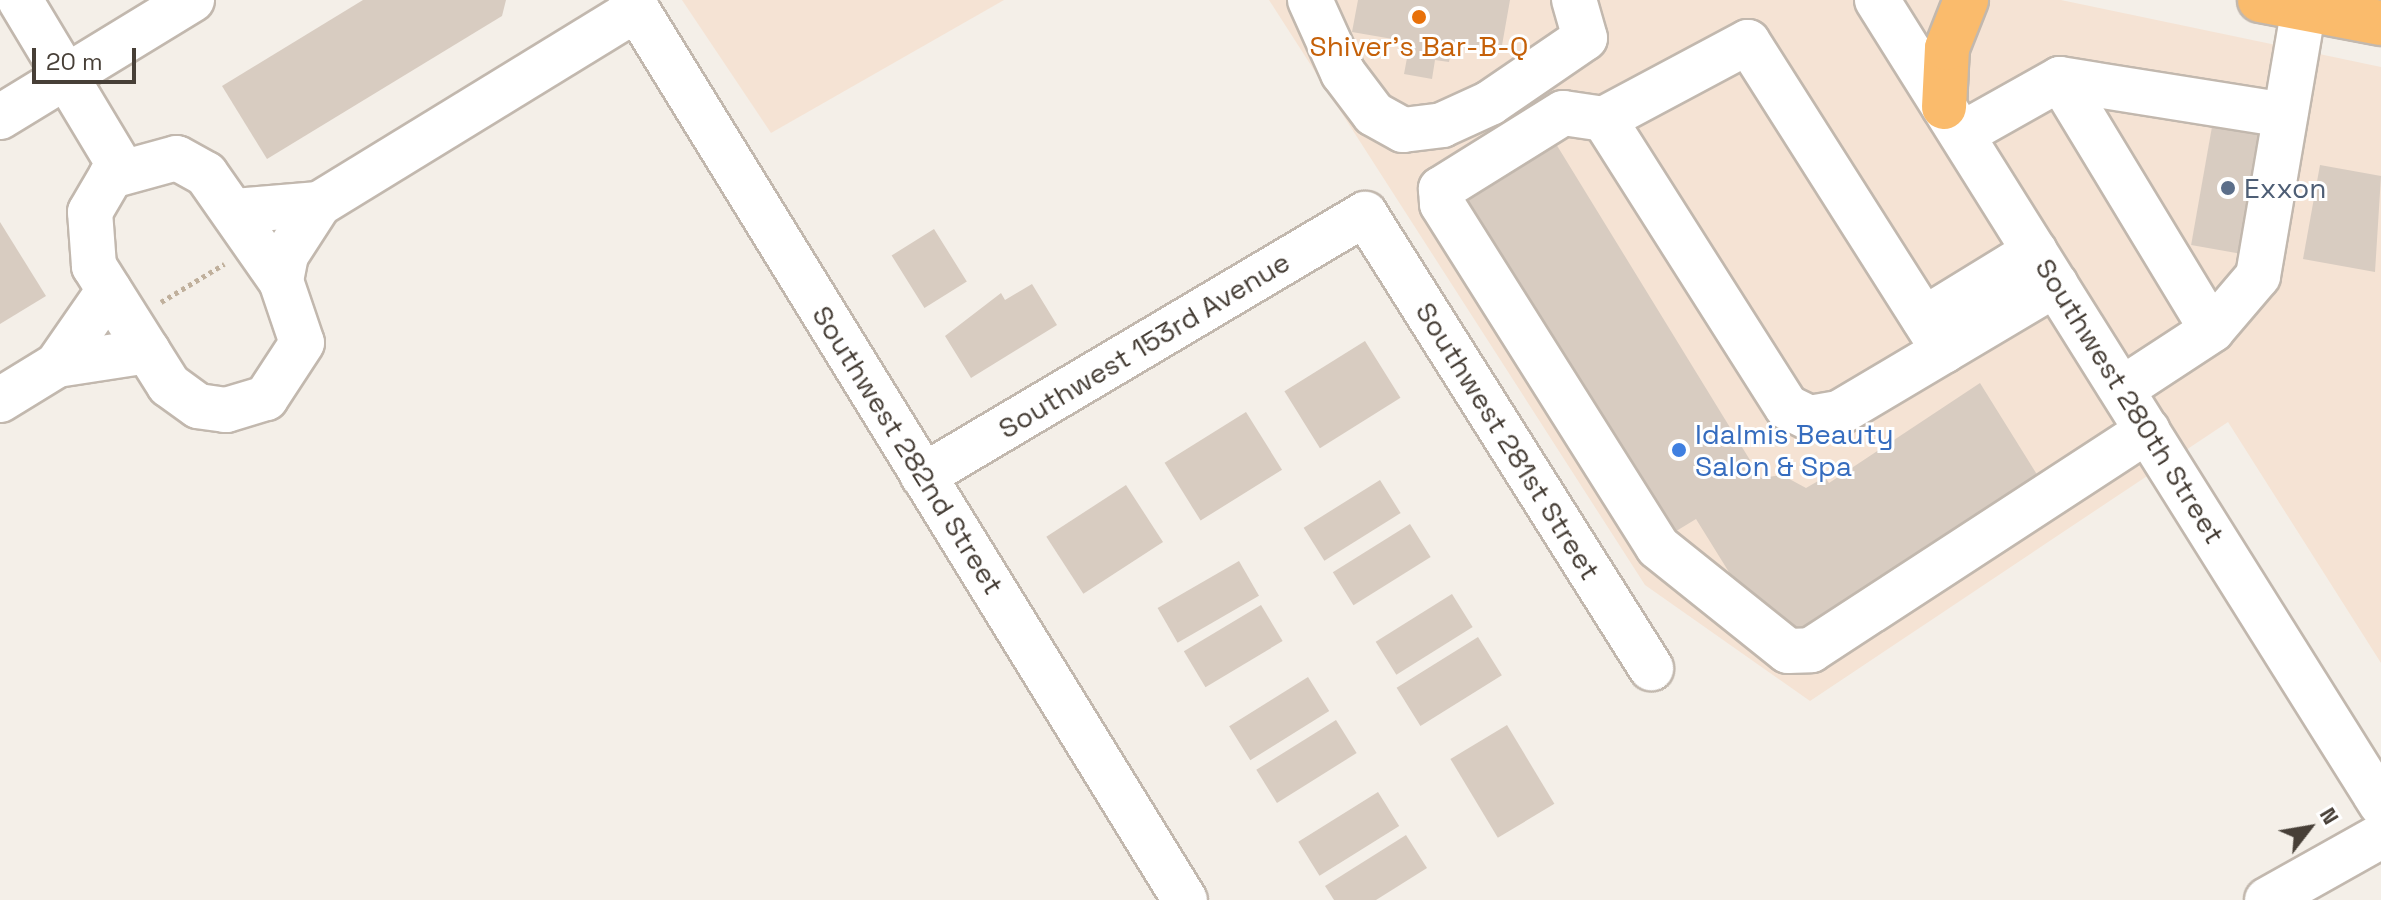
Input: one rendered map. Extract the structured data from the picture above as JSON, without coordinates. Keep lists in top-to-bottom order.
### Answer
{
  "streets": {
    "street": [
      "Southwest 153rd Avenue",
      "Southwest 280th Street",
      "Southwest 281st Street",
      "Southwest 282nd Street"
    ]
  },
  "crossings": [
    ["Southwest 153rd Avenue", "Southwest 281st Street"],
    ["Southwest 153rd Avenue", "Southwest 282nd Street"]
  ],
  "places": ["Shiver's Bar-B-Q", "Exxon", "Idalmis Beauty Salon & Spa"],
  "scale_bar": "20 m",
  "north": "top right"
}
